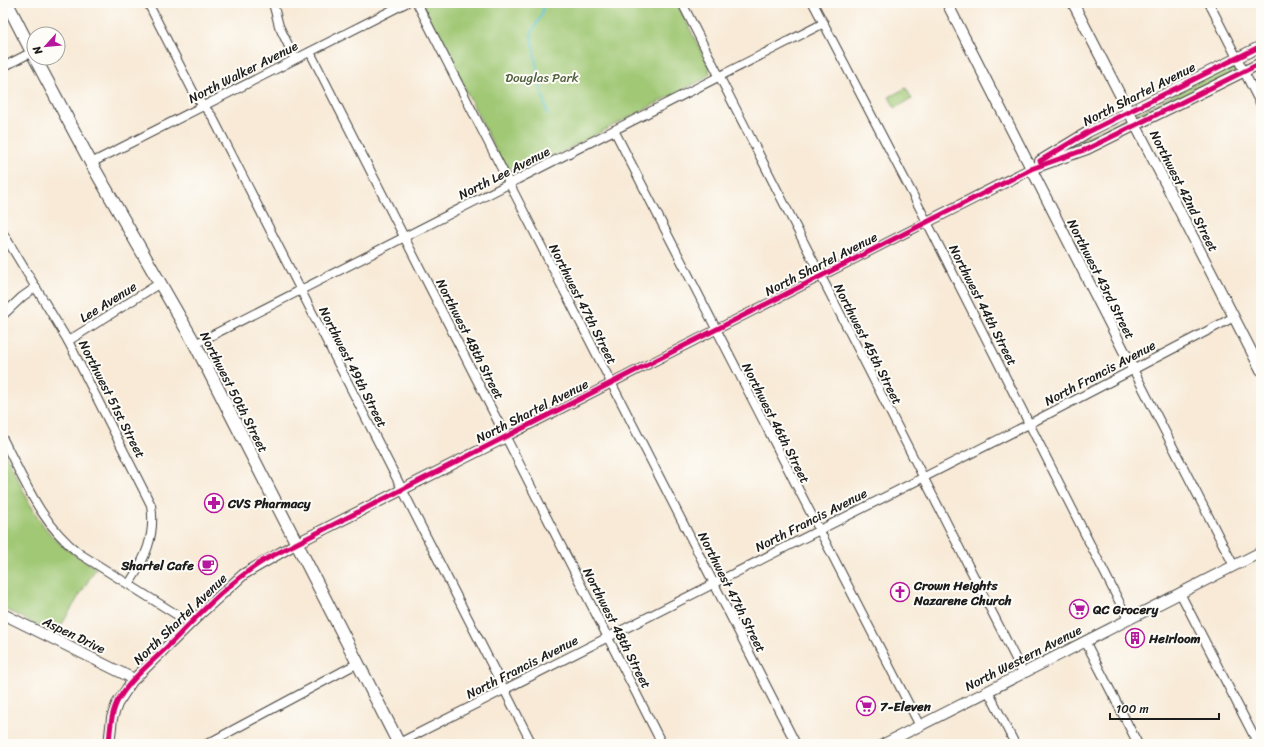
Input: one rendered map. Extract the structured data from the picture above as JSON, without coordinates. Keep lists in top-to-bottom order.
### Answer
{
  "streets": {
    "main road": ["Northwest 50th Street"],
    "street": [
      "North Walker Avenue",
      "North Shartel Avenue",
      "North Lee Avenue",
      "Northwest 42nd Street",
      "Northwest 43rd Street",
      "Lee Avenue",
      "Northwest 47th Street",
      "Northwest 44th Street",
      "Northwest 48th Street",
      "Northwest 45th Street",
      "Northwest 49th Street",
      "North Francis Avenue",
      "Northwest 51st Street",
      "Northwest 46th Street",
      "Aspen Drive",
      "North Western Avenue"
    ]
  },
  "crossings": [
    ["North Walker Avenue", "Northwest 48th Street"],
    ["North Walker Avenue", "Northwest 49th Street"],
    ["North Walker Avenue", "Northwest 50th Street"],
    ["North Shartel Avenue", "Northwest 42nd Street"],
    ["North Shartel Avenue", "Northwest 43rd Street"],
    ["North Shartel Avenue", "Northwest 47th Street"],
    ["North Shartel Avenue", "Northwest 44th Street"],
    ["North Shartel Avenue", "Northwest 48th Street"],
    ["North Shartel Avenue", "Northwest 45th Street"],
    ["North Shartel Avenue", "Northwest 49th Street"],
    ["North Shartel Avenue", "Northwest 50th Street"],
    ["North Shartel Avenue", "Northwest 46th Street"],
    ["North Shartel Avenue", "Aspen Drive"],
    ["North Lee Avenue", "Northwest 47th Street"],
    ["North Lee Avenue", "Northwest 44th Street"],
    ["North Lee Avenue", "Northwest 48th Street"],
    ["North Lee Avenue", "Northwest 45th Street"],
    ["North Lee Avenue", "Northwest 49th Street"],
    ["North Lee Avenue", "Northwest 50th Street"],
    ["North Lee Avenue", "Northwest 46th Street"],
    ["Northwest 42nd Street", "North Francis Avenue"],
    ["Northwest 43rd Street", "North Francis Avenue"],
    ["Northwest 43rd Street", "North Western Avenue"],
    ["Lee Avenue", "Northwest 50th Street"],
    ["Lee Avenue", "Northwest 51st Street"],
    ["Northwest 47th Street", "North Francis Avenue"],
    ["Northwest 44th Street", "North Francis Avenue"],
    ["Northwest 44th Street", "North Western Avenue"],
    ["Northwest 48th Street", "North Francis Avenue"],
    ["Northwest 45th Street", "North Francis Avenue"],
    ["Northwest 45th Street", "North Western Avenue"],
    ["Northwest 49th Street", "North Francis Avenue"],
    ["North Francis Avenue", "Northwest 50th Street"],
    ["North Francis Avenue", "Northwest 46th Street"],
    ["Northwest 46th Street", "North Western Avenue"]
  ],
  "parks": ["Douglas Park"],
  "places": {
    "pharmacy": ["CVS Pharmacy"],
    "cafe": ["Shartel Cafe"],
    "church": ["Crown Heights Nazarene Church"],
    "supermarket": ["QC Grocery", "7-Eleven"],
    "building": ["Heirloom"]
  },
  "scale_bar": "100 m",
  "north": "bottom left"
}
